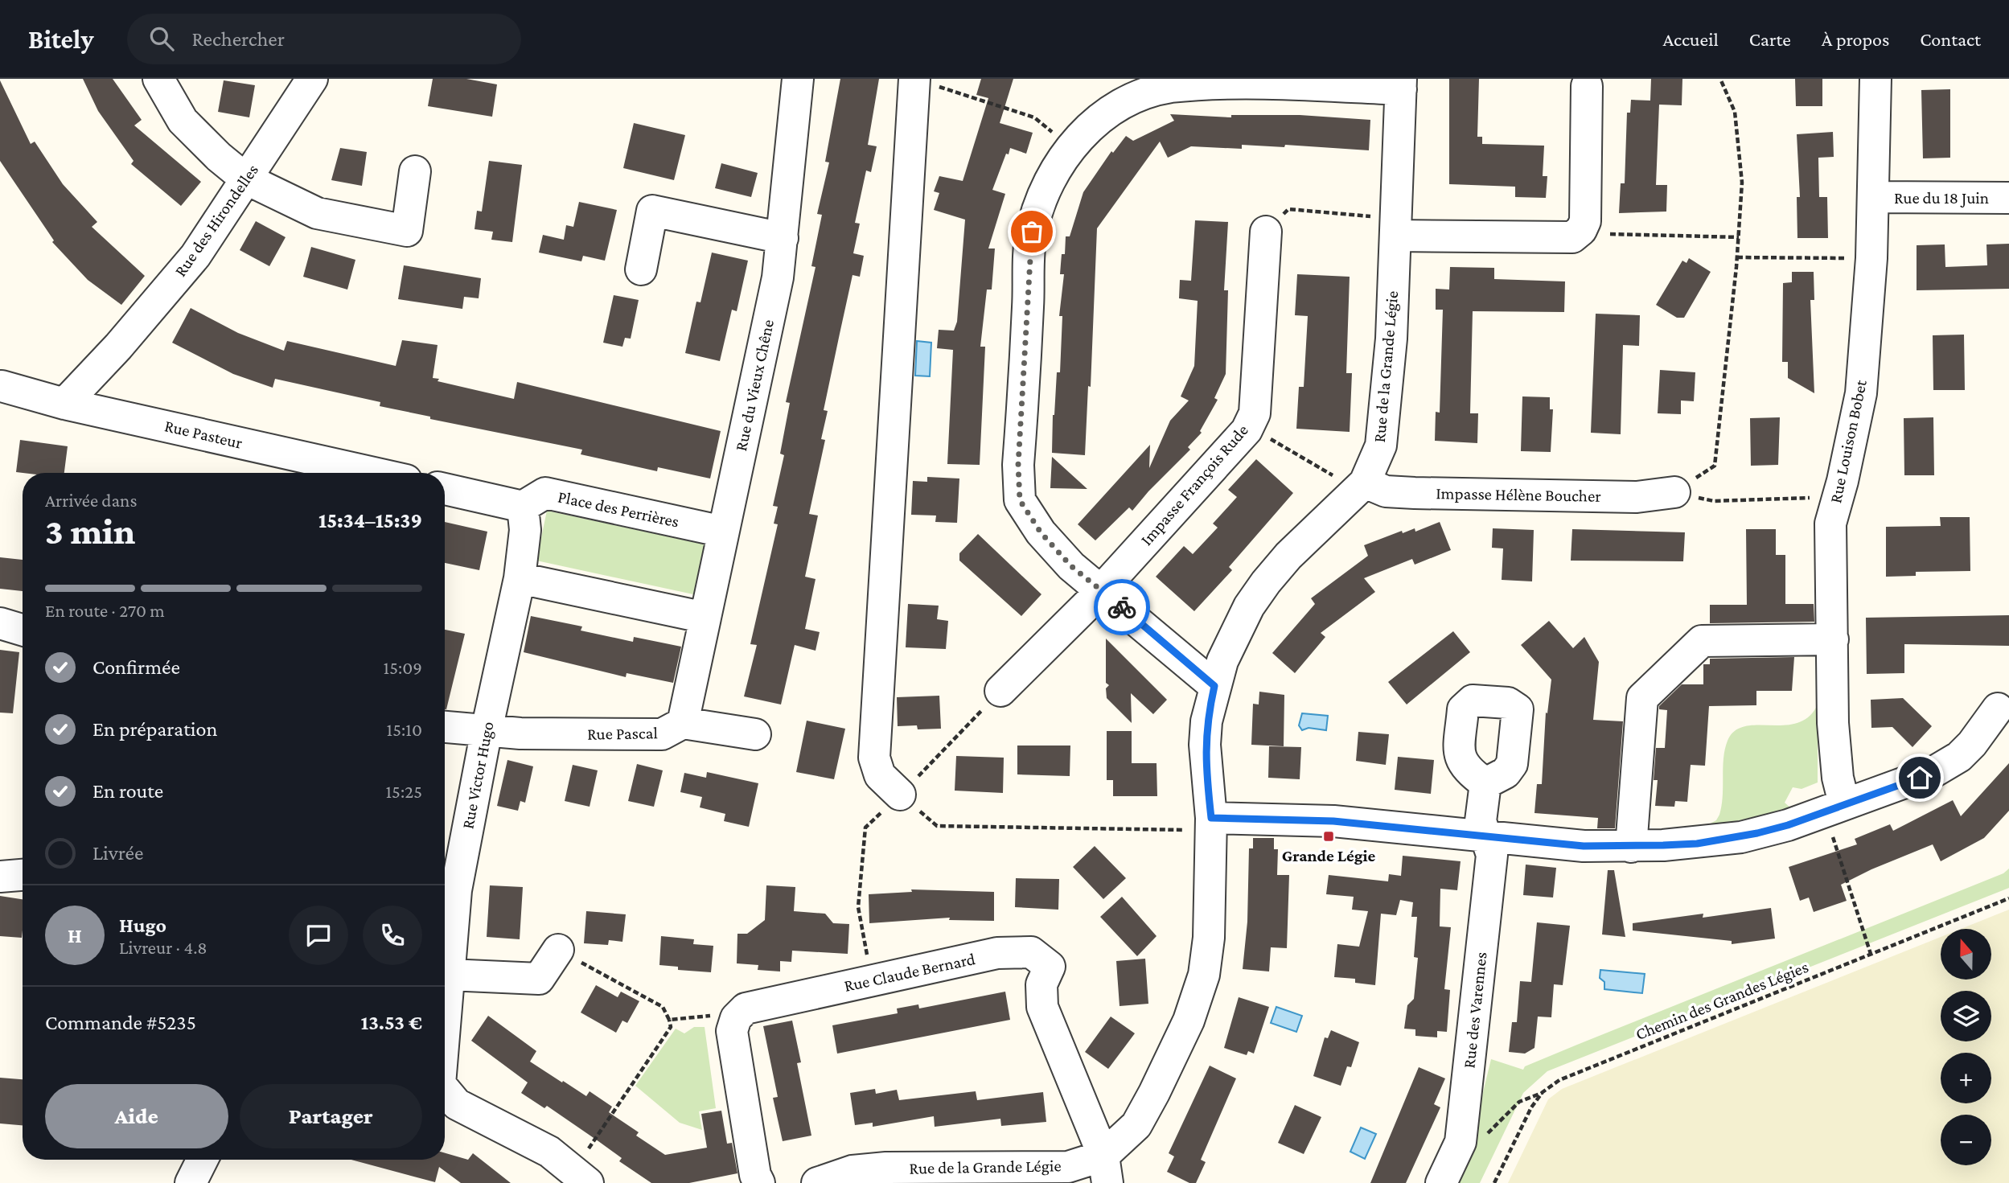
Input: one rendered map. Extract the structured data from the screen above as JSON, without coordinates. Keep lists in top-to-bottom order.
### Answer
{
  "streets": {
    "street": [
      "Rue du 18 Juin",
      "Rue des Hirondelles",
      "Rue de la Grande Légie",
      "Rue du Vieux Chêne",
      "Rue Pasteur",
      "Rue Louison Bobet",
      "Impasse François Rude",
      "Impasse Hélène Boucher",
      "Place des Perrières",
      "Rue Pascal",
      "Rue Victor Hugo",
      "Rue Claude Bernard",
      "Rue des Varennes"
    ],
    "path": ["Chemin des Grandes Légies"]
  },
  "crossings": [
    ["Rue du 18 Juin", "Rue Louison Bobet"],
    ["Rue des Hirondelles", "Rue Pasteur"],
    ["Rue de la Grande Légie", "Impasse Hélène Boucher"],
    ["Rue de la Grande Légie", "Rue Claude Bernard"],
    ["Rue du Vieux Chêne", "Place des Perrières"],
    ["Rue Pascal", "Rue Victor Hugo"]
  ],
  "places": {
    "transit": ["Grande Légie"]
  },
  "north": "top",
  "page": {
    "header": "Bitely",
    "search": "Rechercher",
    "nav": [
      "Accueil",
      "Carte",
      "À propos",
      "Contact"
    ],
    "heading": ["3 min", "Arrivée dans", "15:34–15:39"],
    "panel": [
      "Hugo",
      "Livreur · 4.8",
      "Commande #5235",
      "13.53 €"
    ],
    "bar": "En route · 270 m",
    "list": [
      ["Confirmée", "15:09"],
      ["En préparation", "15:10"],
      ["En route", "15:25"],
      "Livrée"
    ],
    "round": "H",
    "map_buttons": ["+", "−"],
    "buttons": ["Aide", "Partager"]
  }
}
